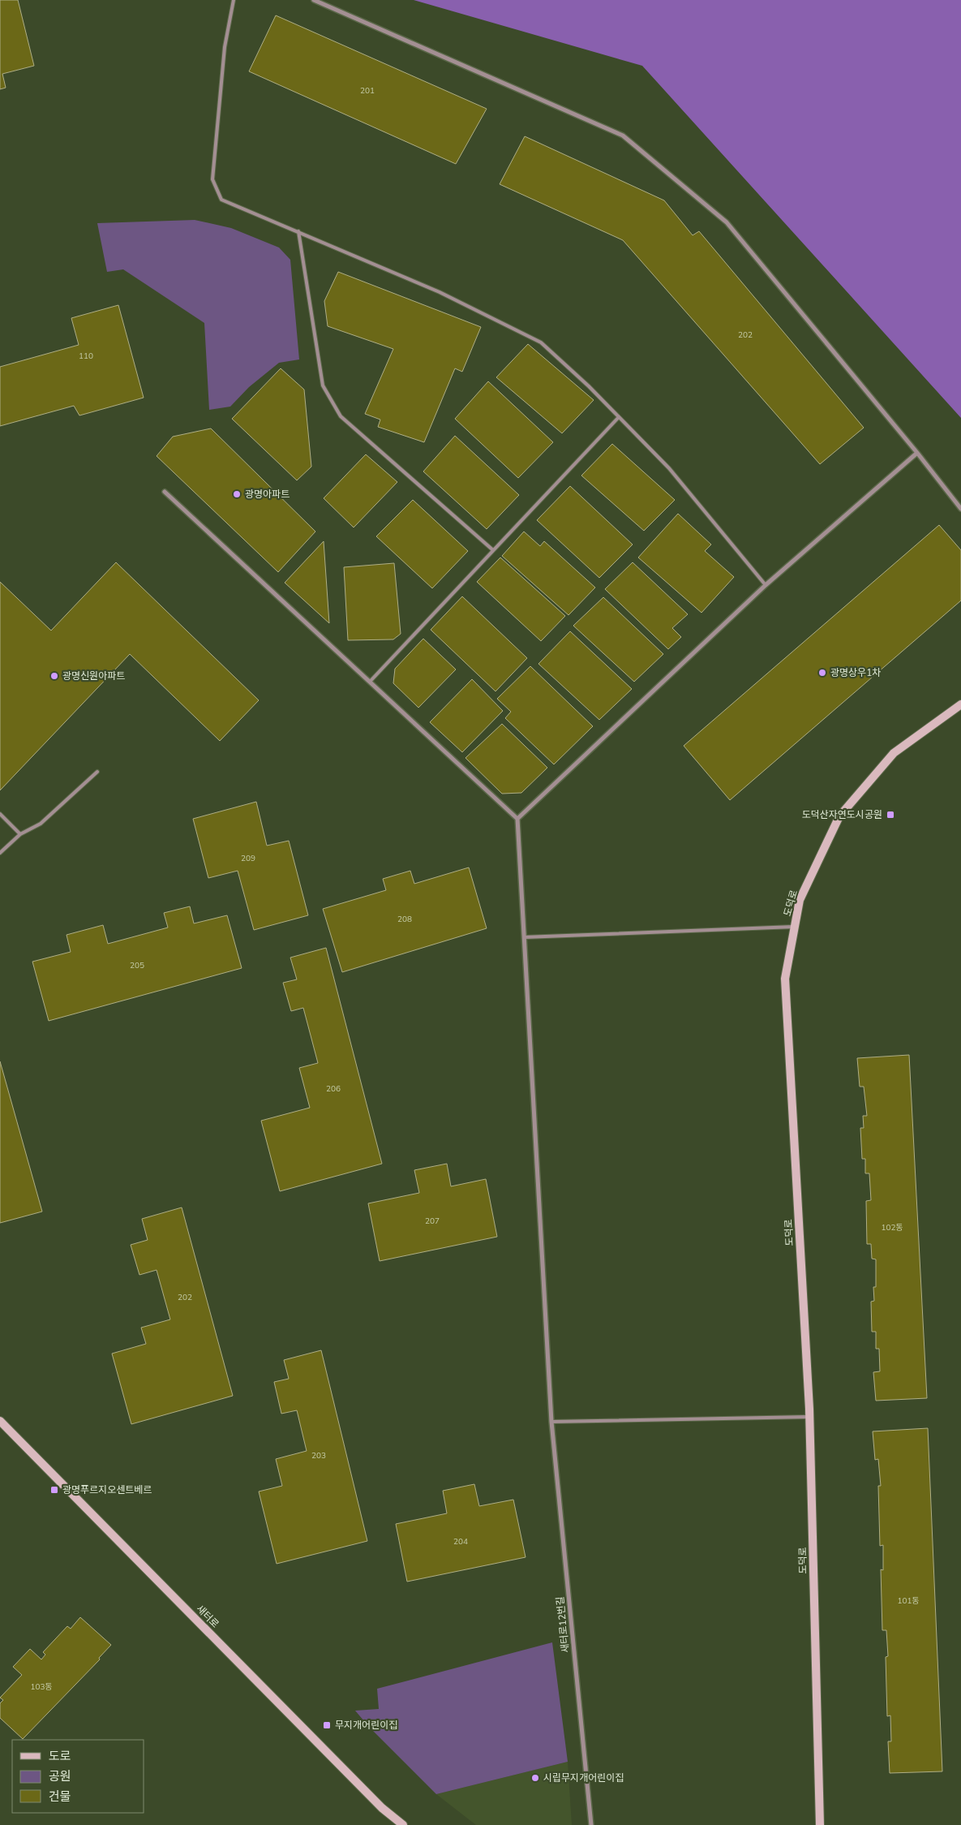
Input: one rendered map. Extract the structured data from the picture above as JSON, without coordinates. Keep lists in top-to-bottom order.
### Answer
{
  "streets": {
    "street": ["도덕로", "새터로", "새터로12번길"]
  },
  "places": {
    "other": [
      "광명아파트",
      "광명상우1차",
      "광명신원아파트",
      "시립무지개어린이집"
    ],
    "transit": ["도덕산자연도시공원", "광명푸르지오센트베르", "무지개어린이집"]
  },
  "house_numbers": [
    "201",
    "202",
    "110",
    "209",
    "208",
    "205",
    "206",
    "207",
    "102동",
    "202",
    "203",
    "204",
    "101동",
    "103동"
  ],
  "legend": ["도로", "공원", "건물"]
}
